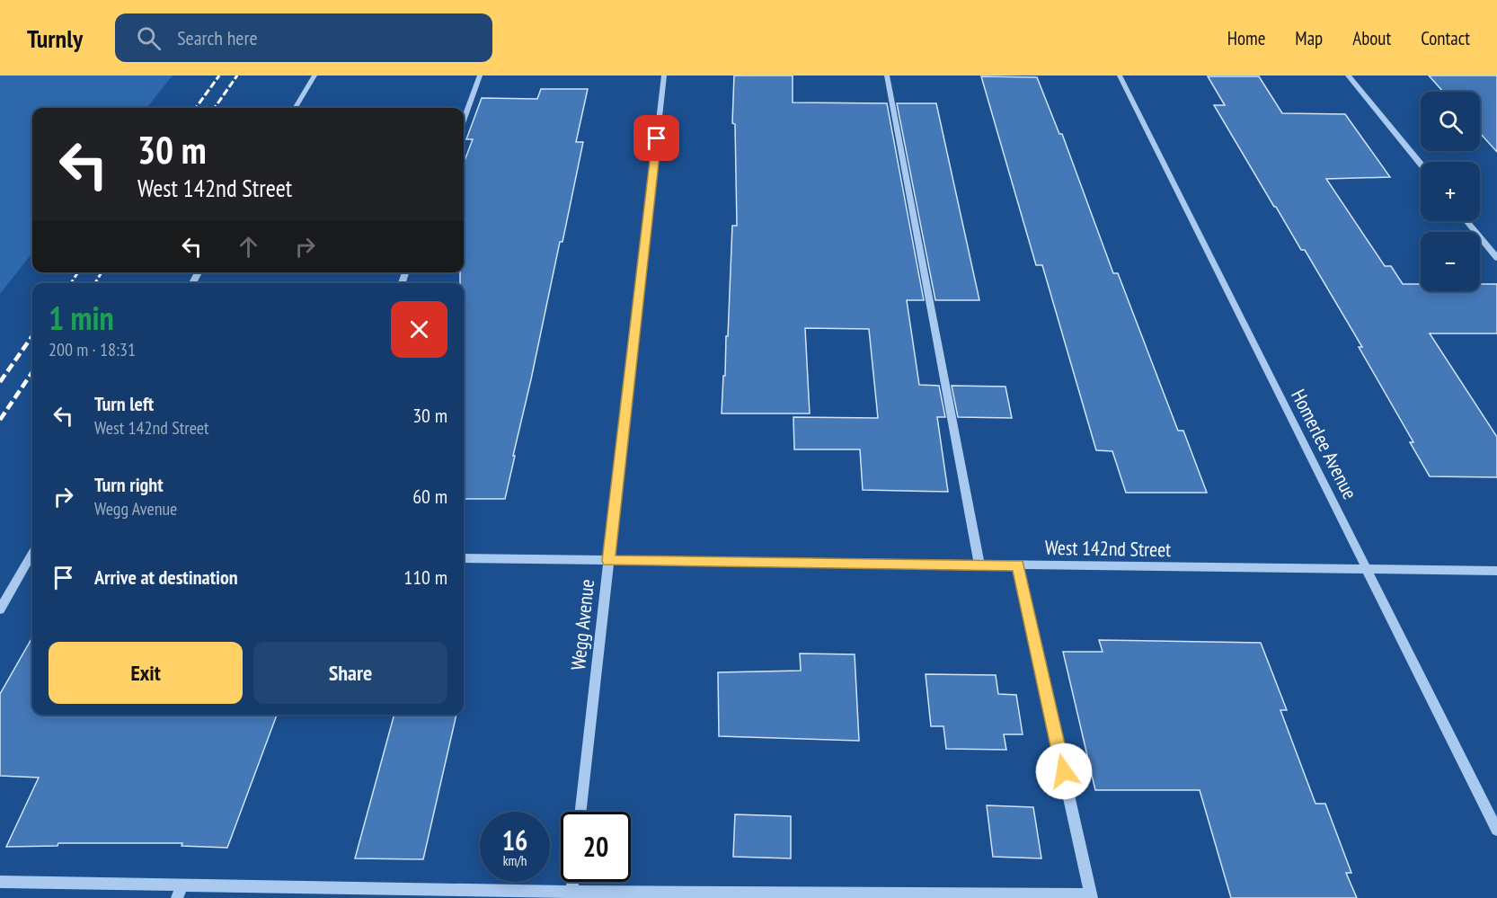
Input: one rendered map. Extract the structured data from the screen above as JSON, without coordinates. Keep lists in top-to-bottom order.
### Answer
{
  "streets": {
    "street": ["Homerlee Avenue", "West 142nd Street", "Wegg Avenue"]
  },
  "crossings": [
    ["Homerlee Avenue", "West 142nd Street"],
    ["West 142nd Street", "Wegg Avenue"]
  ],
  "page": {
    "header": "Turnly",
    "search": "Search here",
    "nav": [
      "Home",
      "Map",
      "About",
      "Contact"
    ],
    "map_buttons": ["+", "−"],
    "turn": ["30 m", "West 142nd Street"],
    "heading": ["1 min", "200 m · 18:31"],
    "list": [
      {
        "name": "Turn left",
        "note": "West 142nd Street",
        "value": "30 m"
      },
      {
        "name": "Turn right",
        "note": "Wegg Avenue",
        "value": "60 m"
      },
      {
        "name": "Arrive at destination",
        "value": "110 m"
      }
    ],
    "buttons": ["Exit", "Share"],
    "speed": "16 km/h",
    "limit": "20"
  }
}
